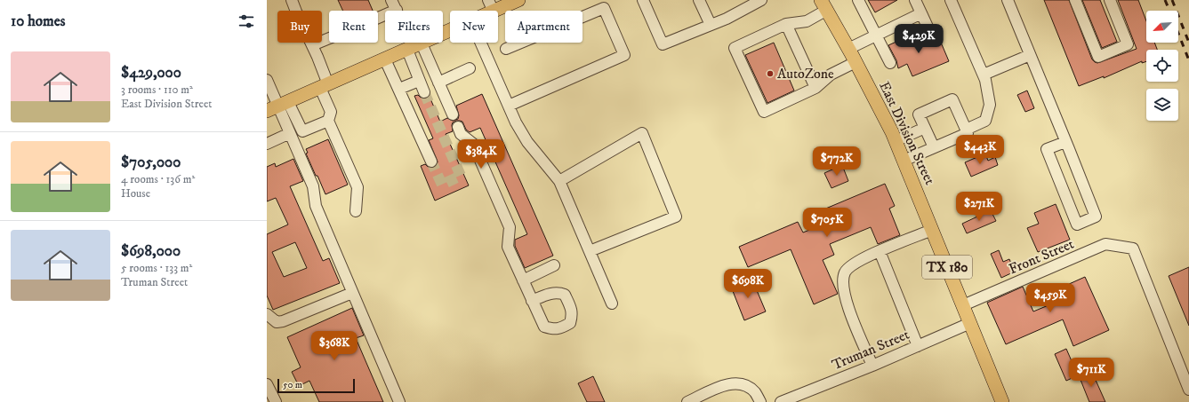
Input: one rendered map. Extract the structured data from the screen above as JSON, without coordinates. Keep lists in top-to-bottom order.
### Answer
{
  "streets": {
    "main road": ["East Division Street", "TX 180"],
    "street": ["Front Street", "Truman Street"]
  },
  "crossings": [
    ["East Division Street", "Front Street"],
    ["East Division Street", "Truman Street"]
  ],
  "places": ["AutoZone"],
  "scale_bar": "50 m",
  "north": "bottom left",
  "page": {
    "heading": "10 homes",
    "chip": [
      "Buy",
      "Rent",
      "Filters",
      "New",
      "Apartment"
    ],
    "price": [
      "$429K",
      "$443K",
      "$384K",
      "$772K",
      "$271K",
      "$705K",
      "$698K",
      "$459K",
      "$368K",
      "$711K"
    ],
    "list": [
      {
        "name": "$429,000",
        "note": "3 rooms · 110 m² · East Division Street"
      },
      {
        "name": "$705,000",
        "note": "4 rooms · 136 m² · House"
      },
      {
        "name": "$698,000",
        "note": "5 rooms · 133 m² · Truman Street"
      }
    ],
    "scale": "50 m"
  }
}
